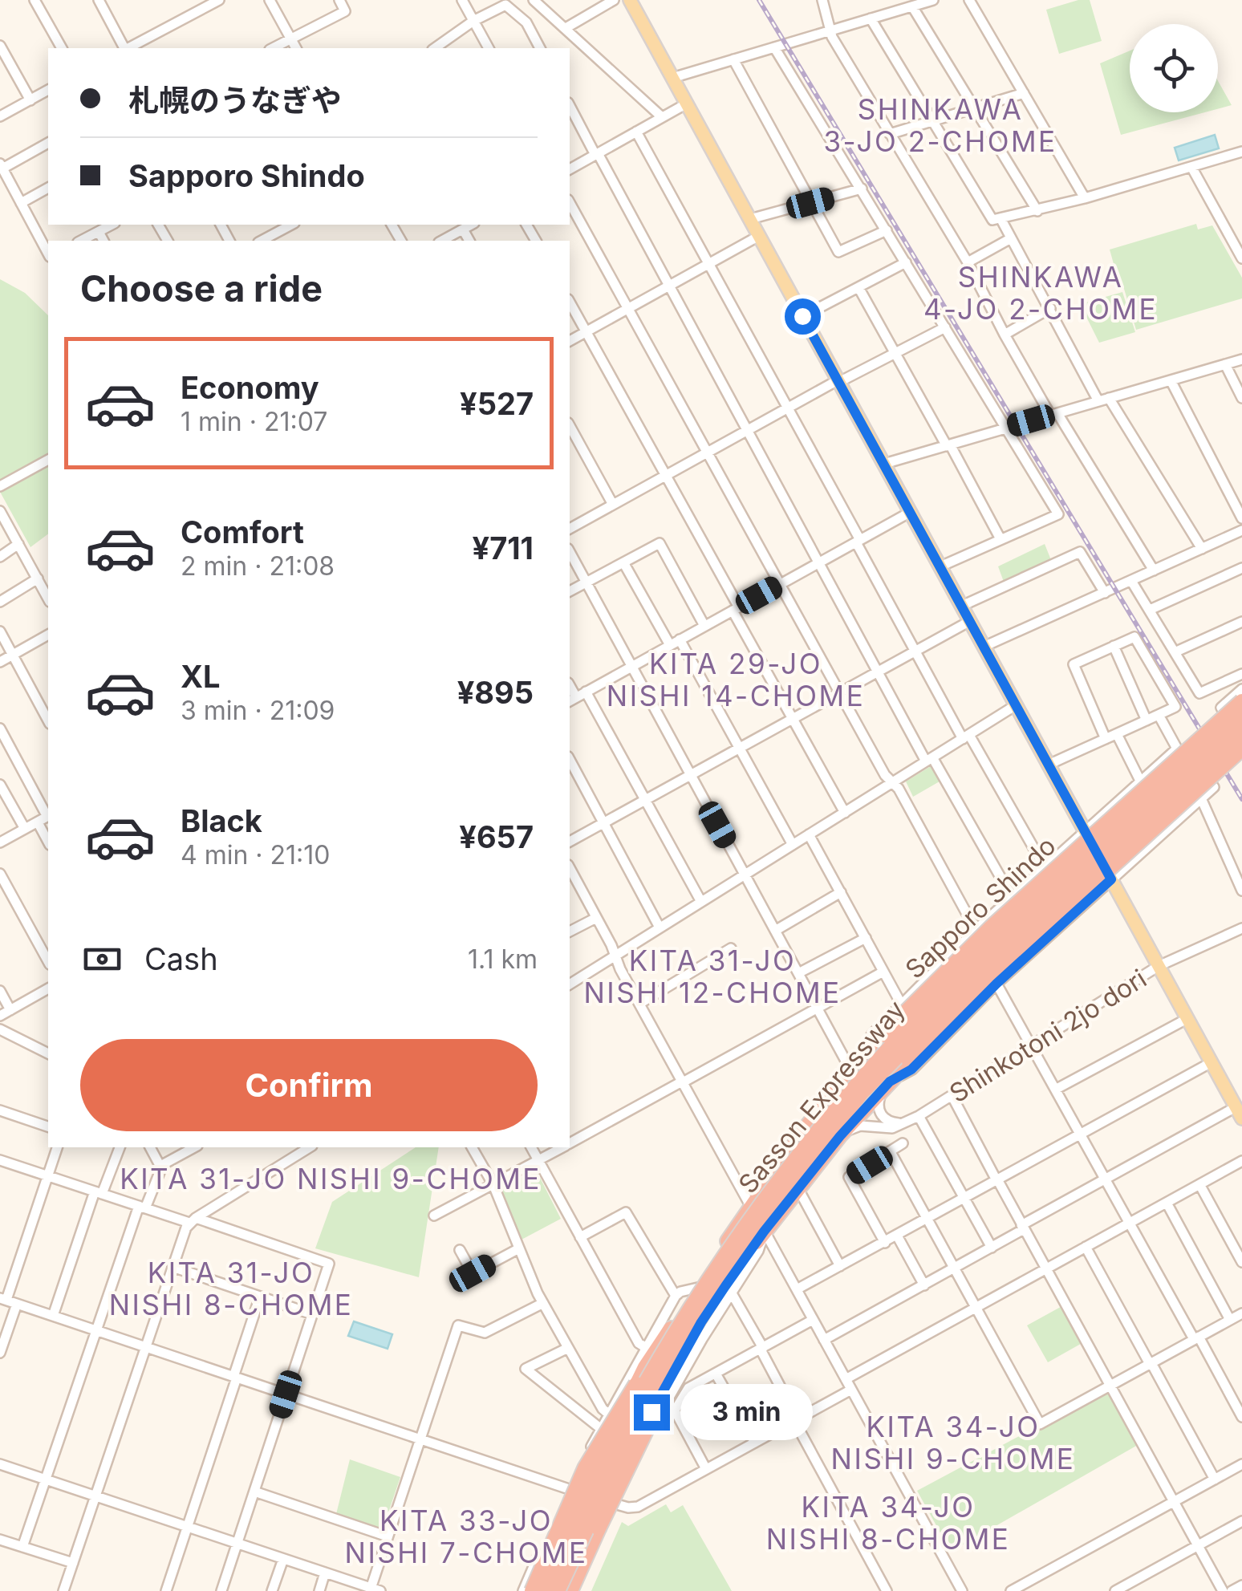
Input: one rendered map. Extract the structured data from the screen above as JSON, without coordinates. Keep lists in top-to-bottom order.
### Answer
{
  "streets": {
    "highway": ["Sapporo Shindo", "Sasson Expressway"],
    "street": ["Shinkotoni 2jo dori"]
  },
  "crossings": [
    ["Sapporo Shindo", "Sasson Expressway"]
  ],
  "districts": [
    "SHINKAWA 3-JO 2-CHOME",
    "SHINKAWA 4-JO 2-CHOME",
    "KITA 29-JO NISHI 14-CHOME",
    "KITA 31-JO NISHI 12-CHOME",
    "KITA 31-JO NISHI 9-CHOME",
    "KITA 31-JO NISHI 8-CHOME",
    "KITA 34-JO NISHI 9-CHOME",
    "KITA 34-JO NISHI 8-CHOME",
    "KITA 33-JO NISHI 7-CHOME"
  ],
  "page": {
    "banner": ["札幌のうなぎや", "Sapporo Shindo"],
    "heading": "Choose a ride",
    "list": [
      {
        "name": "Economy",
        "note": "1 min · 21:07",
        "value": "¥527"
      },
      {
        "name": "Comfort",
        "note": "2 min · 21:08",
        "value": "¥711"
      },
      {
        "name": "XL",
        "note": "3 min · 21:09",
        "value": "¥895"
      },
      {
        "name": "Black",
        "note": "4 min · 21:10",
        "value": "¥657"
      }
    ],
    "pay": ["Cash", "1.1 km"],
    "buttons": "Confirm",
    "bubble": "3 min"
  }
}
